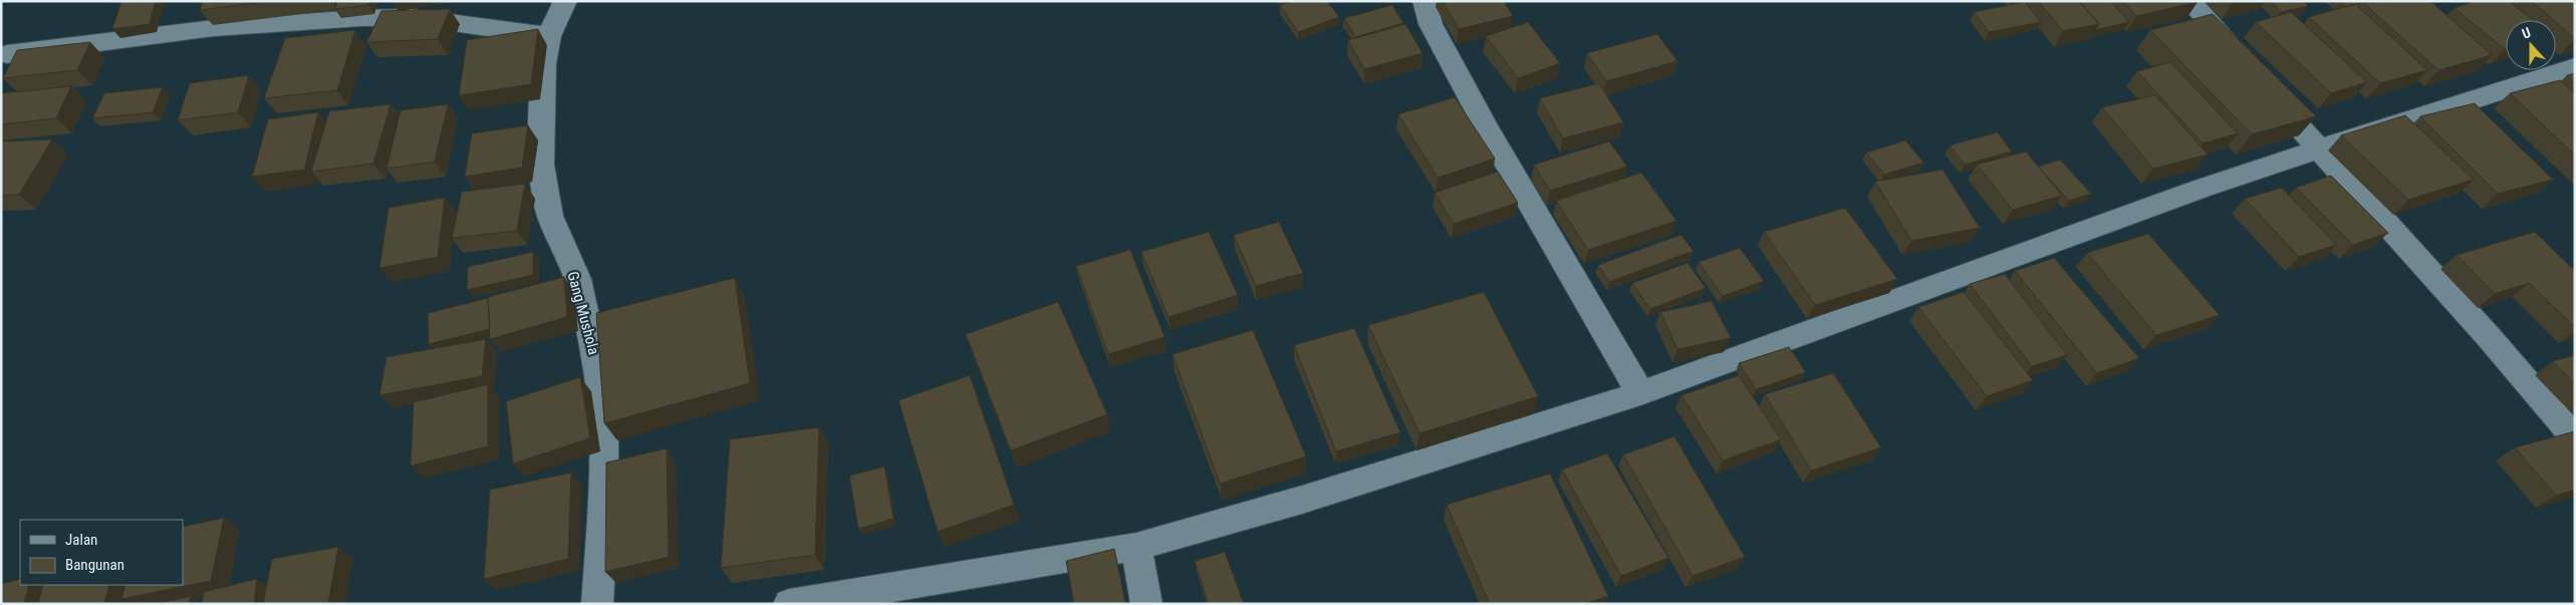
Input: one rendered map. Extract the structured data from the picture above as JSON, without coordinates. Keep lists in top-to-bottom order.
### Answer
{
  "streets": {
    "street": ["Gang Mushola"]
  },
  "legend": ["Jalan", "Bangunan"],
  "north": "top"
}
